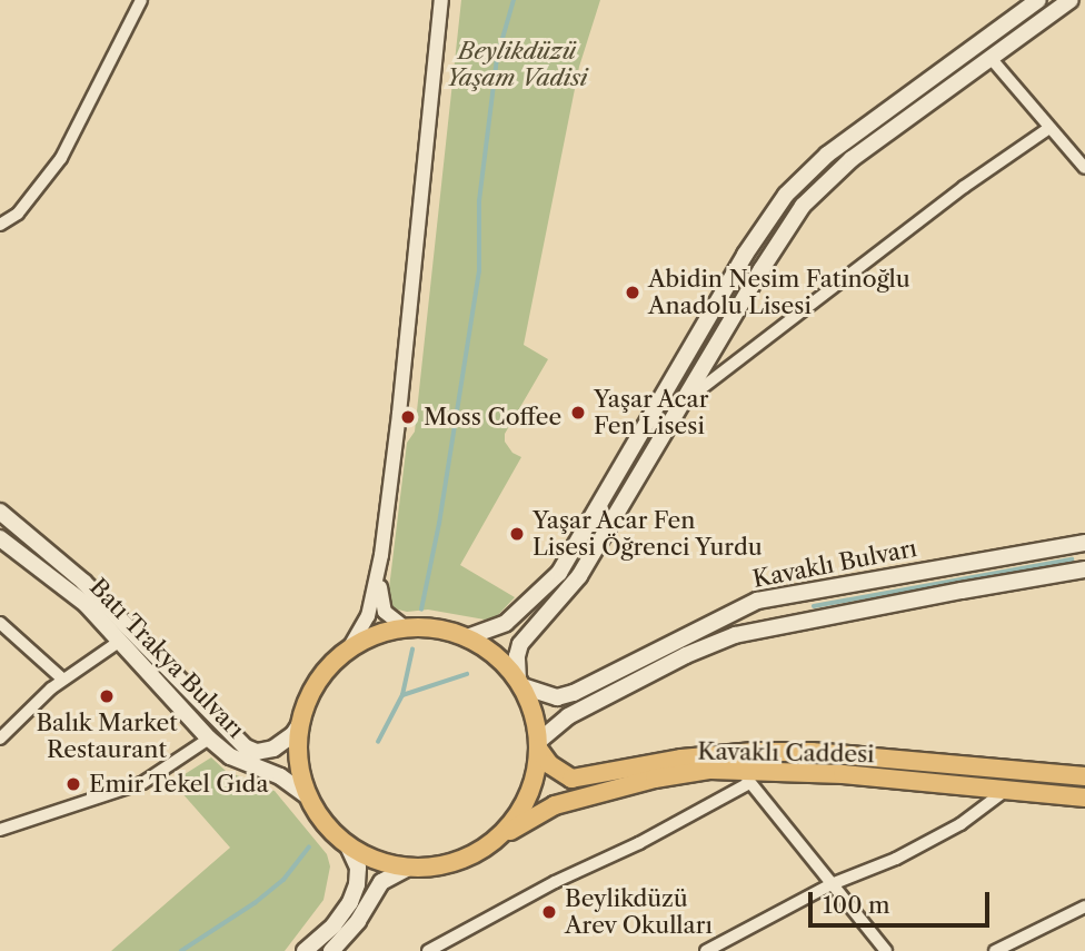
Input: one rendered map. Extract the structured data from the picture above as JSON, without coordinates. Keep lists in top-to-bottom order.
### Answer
{
  "streets": {
    "main road": ["Kavaklı Bulvarı", "Batı Trakya Bulvarı", "Kavaklı Caddesi"]
  },
  "crossings": [
    ["Kavaklı Bulvarı", "Batı Trakya Bulvarı"],
    ["Kavaklı Bulvarı", "Kavaklı Caddesi"],
    ["Batı Trakya Bulvarı", "Kavaklı Caddesi"]
  ],
  "parks": ["Beylikdüzü Yaşam Vadisi"],
  "places": [
    "Abidin Nesim Fatinoğlu Anadolu Lisesi",
    "Yaşar Acar Fen Lisesi",
    "Moss Coffee",
    "Yaşar Acar Fen Lisesi Öğrenci Yurdu",
    "Balık Market Restaurant",
    "Emir Tekel Gıda",
    "Beylikdüzü Arev Okulları"
  ],
  "scale_bar": "100 m"
}
